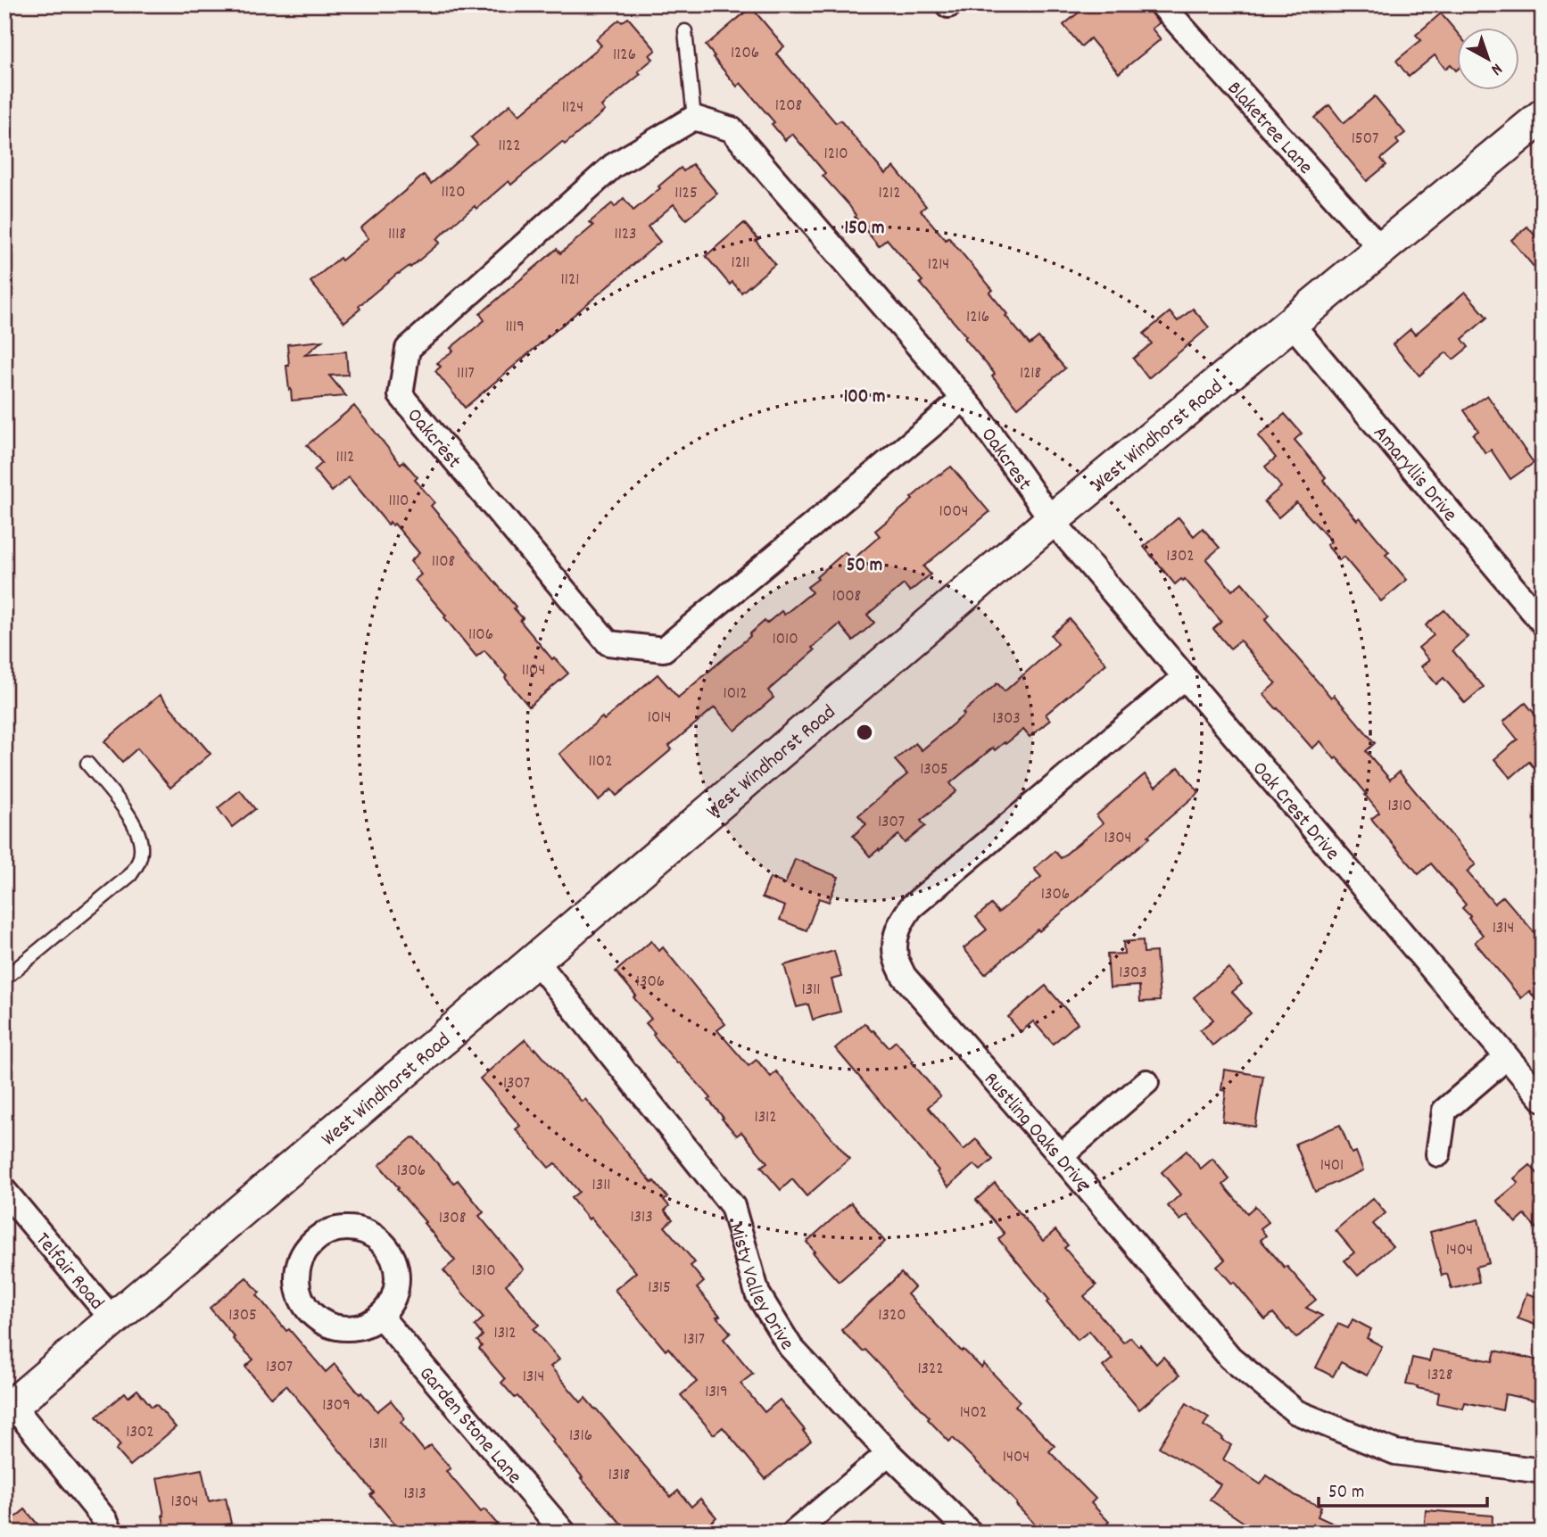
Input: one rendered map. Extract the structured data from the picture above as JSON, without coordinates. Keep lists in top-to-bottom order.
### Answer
{
  "streets": {
    "street": [
      "Blaketree Lane",
      "West Windhorst Road",
      "Oakcrest",
      "Amaryllis Drive",
      "Oak Crest Drive",
      "Rustling Oaks Drive",
      "Telfair Road",
      "Misty Valley Drive",
      "Garden Stone Lane"
    ]
  },
  "crossings": [
    ["Blaketree Lane", "West Windhorst Road"],
    ["West Windhorst Road", "Oakcrest"],
    ["West Windhorst Road", "Amaryllis Drive"],
    ["West Windhorst Road", "Oak Crest Drive"],
    ["West Windhorst Road", "Telfair Road"],
    ["West Windhorst Road", "Misty Valley Drive"],
    ["Oakcrest", "Oak Crest Drive"],
    ["Oak Crest Drive", "Rustling Oaks Drive"]
  ],
  "house_numbers": [
    "1206",
    "1126",
    "1208",
    "1124",
    "1507",
    "1122",
    "1210",
    "1120",
    "1125",
    "1212",
    "1118",
    "1123",
    "1211",
    "1214",
    "1121",
    "1216",
    "1119",
    "1117",
    "1218",
    "1112",
    "1110",
    "1004",
    "1302",
    "1108",
    "1008",
    "1106",
    "1010",
    "1104",
    "1012",
    "1014",
    "1303",
    "1102",
    "1305",
    "1310",
    "1307",
    "1304",
    "1306",
    "1314",
    "1303",
    "1306",
    "1311",
    "1307",
    "1312",
    "1401",
    "1306",
    "1311",
    "1313",
    "1308",
    "1404",
    "1310",
    "1315",
    "1305",
    "1320",
    "1312",
    "1317",
    "1307",
    "1322",
    "1328",
    "1314",
    "1319",
    "1309",
    "1402",
    "1302",
    "1316",
    "1311",
    "1404",
    "1318",
    "1313",
    "1304"
  ],
  "scale_bar": "50 m",
  "north": "bottom right",
  "rings": ["150 m", "100 m", "50 m"]
}
